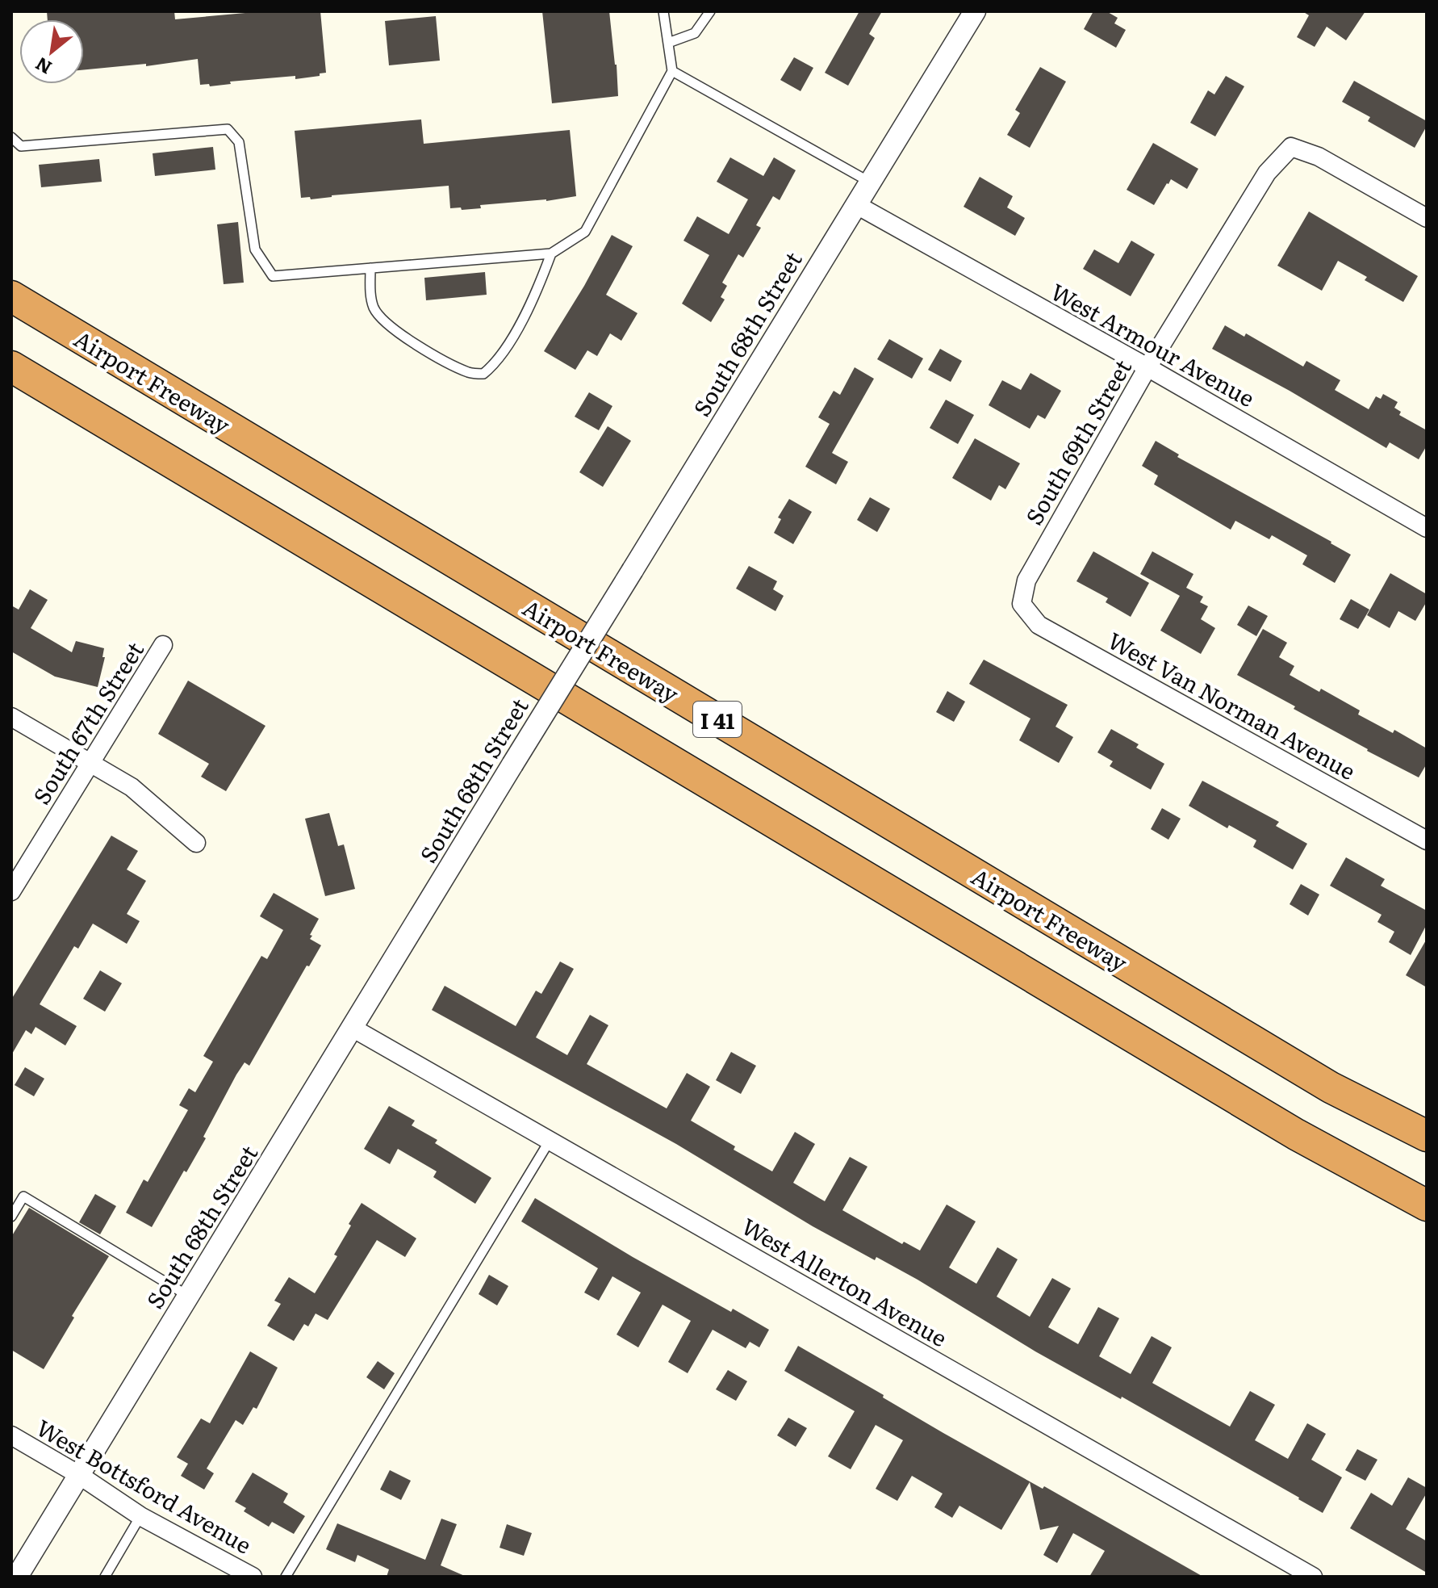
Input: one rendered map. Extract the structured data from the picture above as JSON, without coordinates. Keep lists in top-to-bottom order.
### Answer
{
  "streets": {
    "highway": ["Airport Freeway", "I 41"],
    "street": [
      "South 68th Street",
      "West Armour Avenue",
      "South 69th Street",
      "West Van Norman Avenue",
      "South 67th Street",
      "West Allerton Avenue",
      "West Bottsford Avenue"
    ]
  },
  "crossings": [
    ["South 68th Street", "West Armour Avenue"],
    ["South 68th Street", "West Allerton Avenue"],
    ["South 68th Street", "West Bottsford Avenue"],
    ["West Armour Avenue", "South 69th Street"],
    ["South 69th Street", "West Van Norman Avenue"]
  ],
  "north": "bottom left"
}
